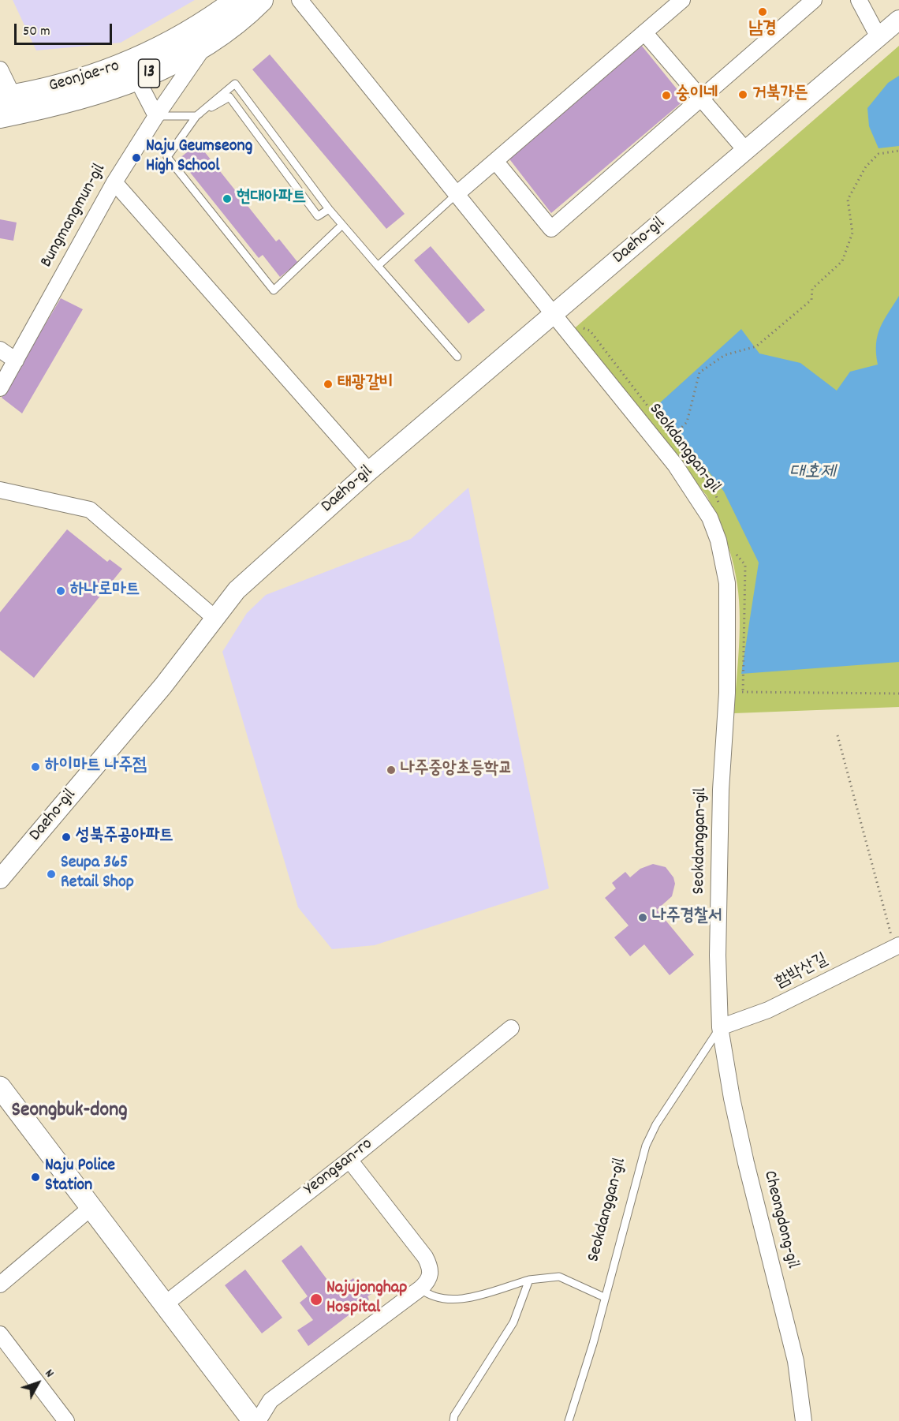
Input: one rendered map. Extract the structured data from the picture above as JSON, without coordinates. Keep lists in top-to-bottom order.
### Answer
{
  "streets": {
    "main road": ["13", "Geonjae-ro"],
    "street": [
      "Bungmangmun-gil",
      "Daeho-gil",
      "Seokdanggan-gil",
      "함박산길",
      "Yeongsan-ro",
      "Cheongdong-gil"
    ]
  },
  "crossings": [
    ["Geonjae-ro", "Bungmangmun-gil"],
    ["Daeho-gil", "Seokdanggan-gil"],
    ["Seokdanggan-gil", "함박산길"],
    ["Seokdanggan-gil", "Cheongdong-gil"],
    ["함박산길", "Cheongdong-gil"]
  ],
  "districts": ["Seongbuk-dong"],
  "water": ["대호제"],
  "places": [
    "남경",
    "거북가든",
    "숭이네",
    "Naju Geumseong High School",
    "현대아파트",
    "태광갈비",
    "하나로마트",
    "하이마트 나주점",
    "나주중앙초등학교",
    "성북주공아파트",
    "Seupa 365 Retail Shop",
    "나주경찰서",
    "Naju Police Station",
    "Najujonghap Hospital"
  ],
  "scale_bar": "50 m",
  "north": "top right"
}
